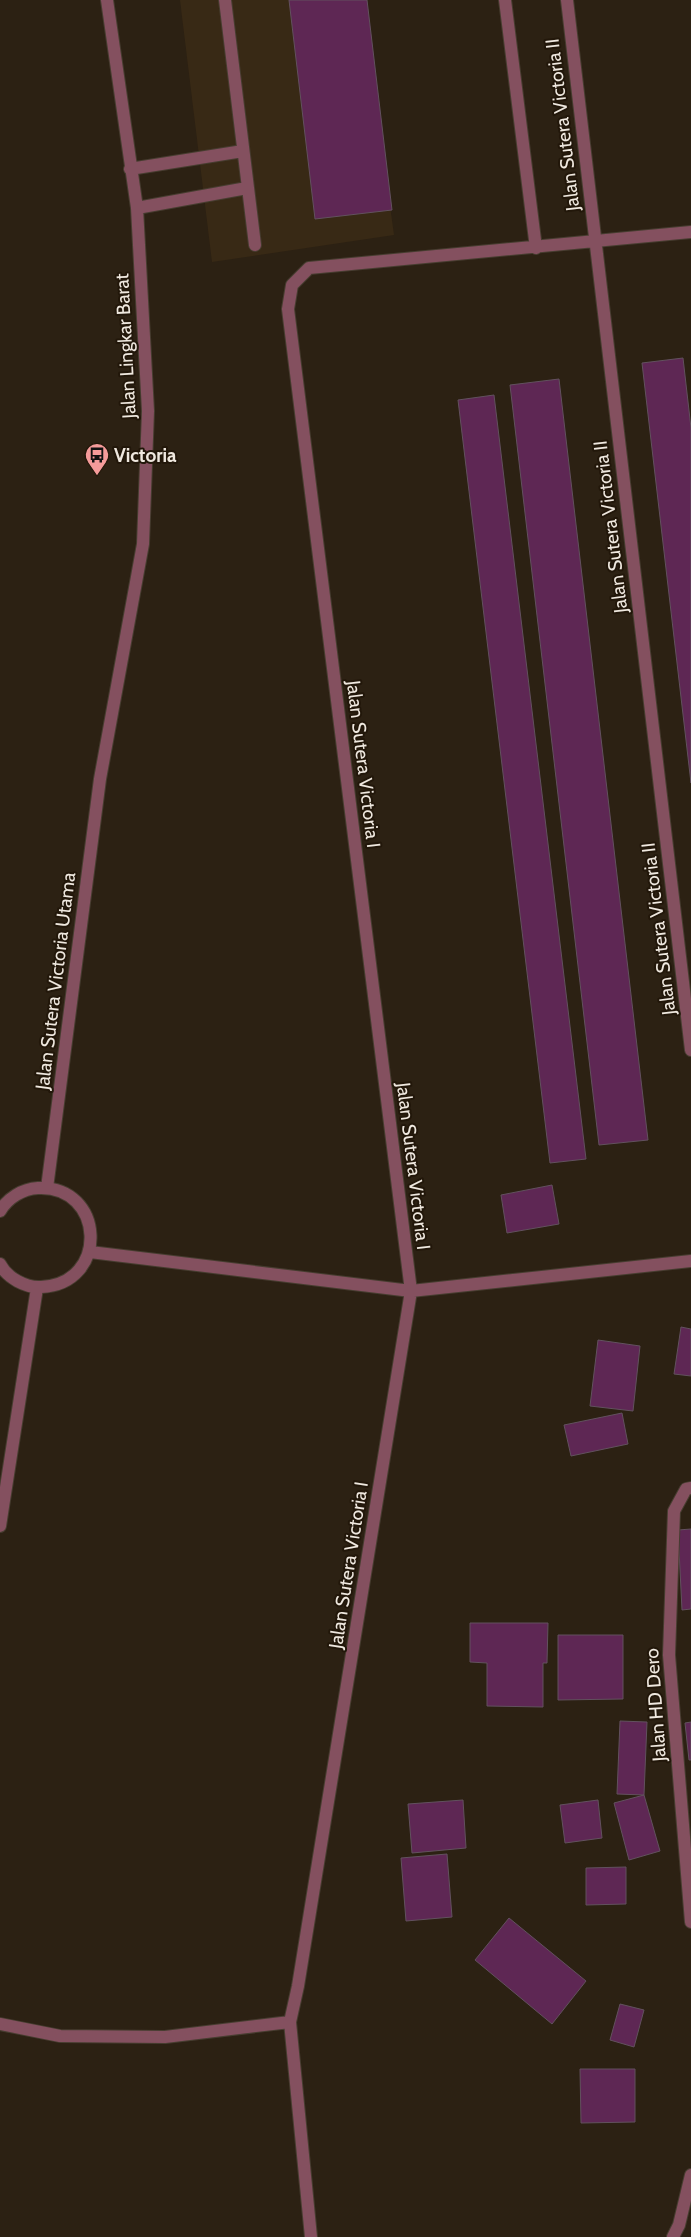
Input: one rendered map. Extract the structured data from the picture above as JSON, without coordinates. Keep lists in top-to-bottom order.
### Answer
{
  "streets": {
    "street": [
      "Jalan Sutera Victoria II",
      "Jalan Lingkar Barat",
      "Jalan Sutera Victoria I",
      "Jalan Sutera Victoria Utama",
      "Jalan HD Dero"
    ]
  },
  "crossings": [
    ["Jalan Sutera Victoria II", "Jalan Sutera Victoria I"],
    ["Jalan Lingkar Barat", "Jalan Sutera Victoria Utama"]
  ],
  "places": {
    "bus stop": ["Victoria"]
  }
}
